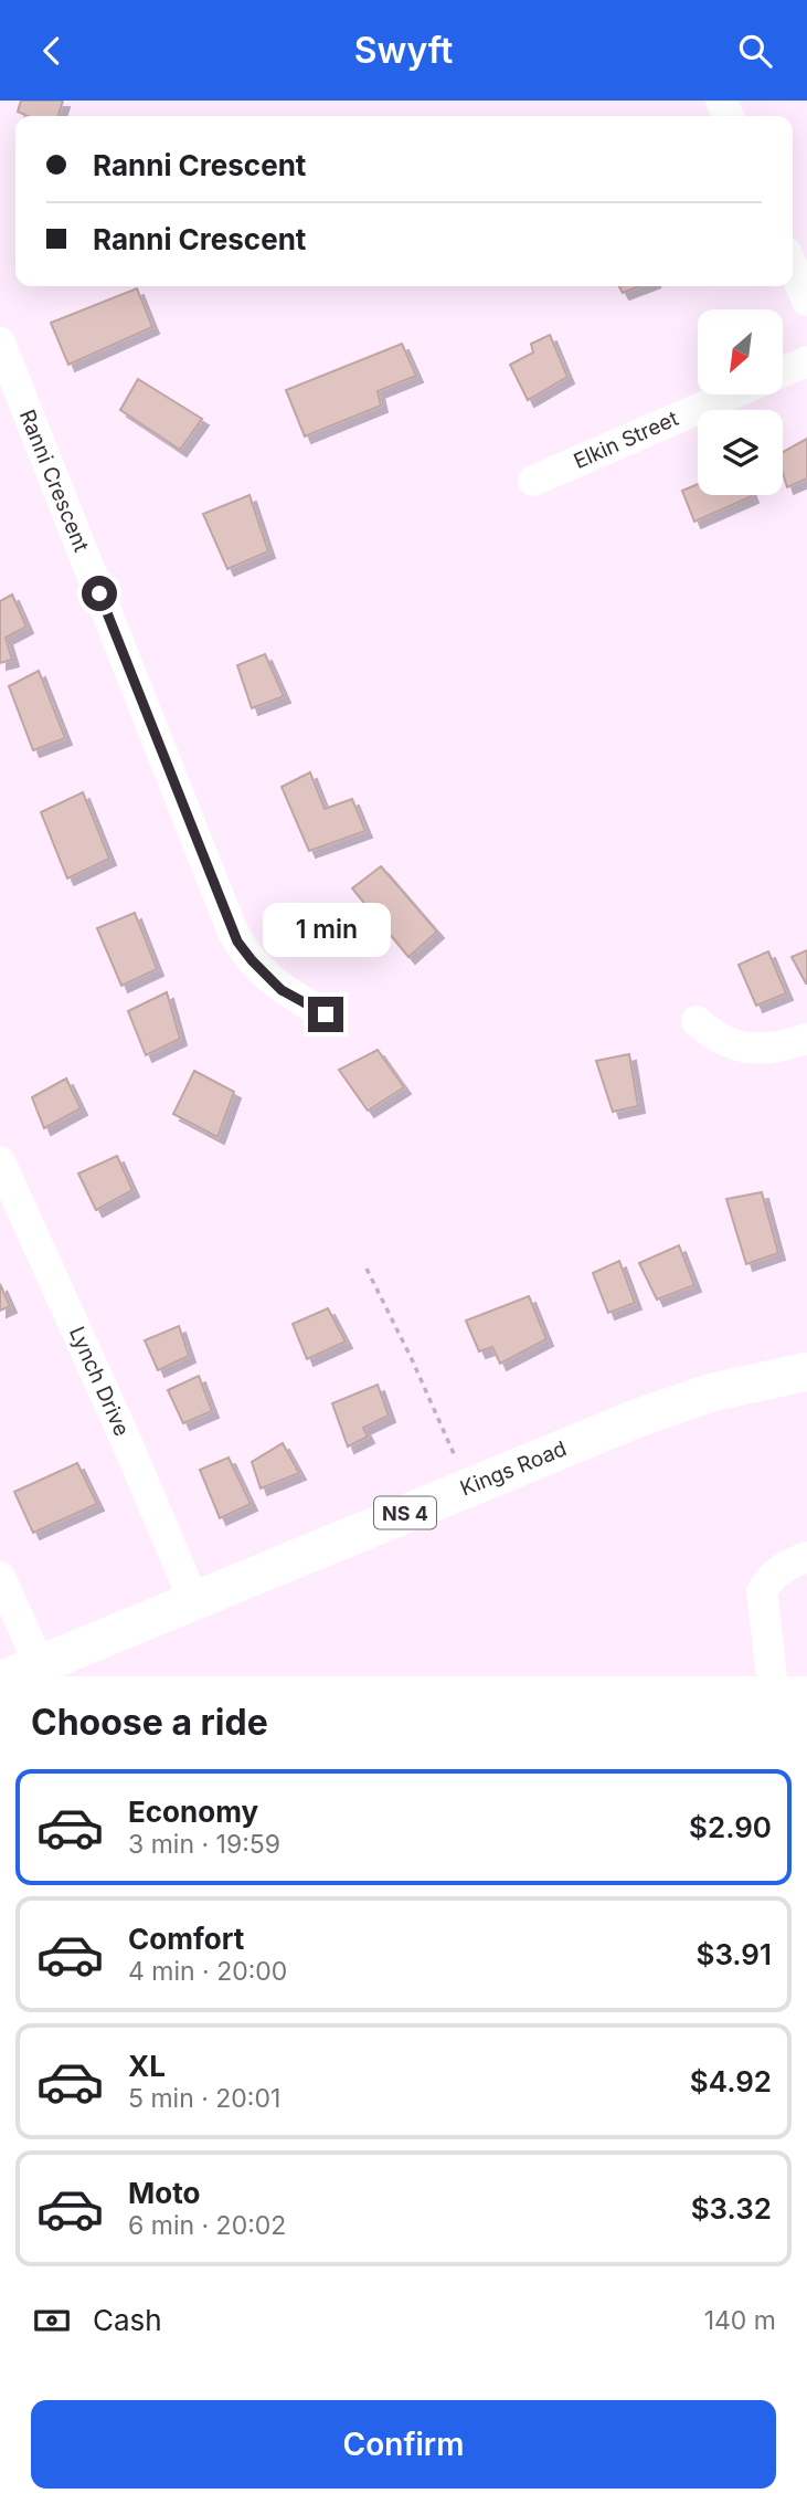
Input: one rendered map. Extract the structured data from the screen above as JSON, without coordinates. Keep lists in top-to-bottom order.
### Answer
{
  "streets": {
    "main road": ["Kings Road", "NS 4"],
    "street": ["Elkin Street", "Ranni Crescent", "Lynch Drive"]
  },
  "crossings": [
    ["Lynch Drive", "Kings Road"]
  ],
  "north": "bottom left",
  "page": {
    "header": "Swyft",
    "banner": ["Ranni Crescent", "Ranni Crescent"],
    "bubble": "1 min",
    "heading": "Choose a ride",
    "list": [
      {
        "name": "Economy",
        "note": "3 min · 19:59",
        "value": "$2.90"
      },
      {
        "name": "Comfort",
        "note": "4 min · 20:00",
        "value": "$3.91"
      },
      {
        "name": "XL",
        "note": "5 min · 20:01",
        "value": "$4.92"
      },
      {
        "name": "Moto",
        "note": "6 min · 20:02",
        "value": "$3.32"
      }
    ],
    "pay": ["Cash", "140 m"],
    "buttons": "Confirm"
  }
}
